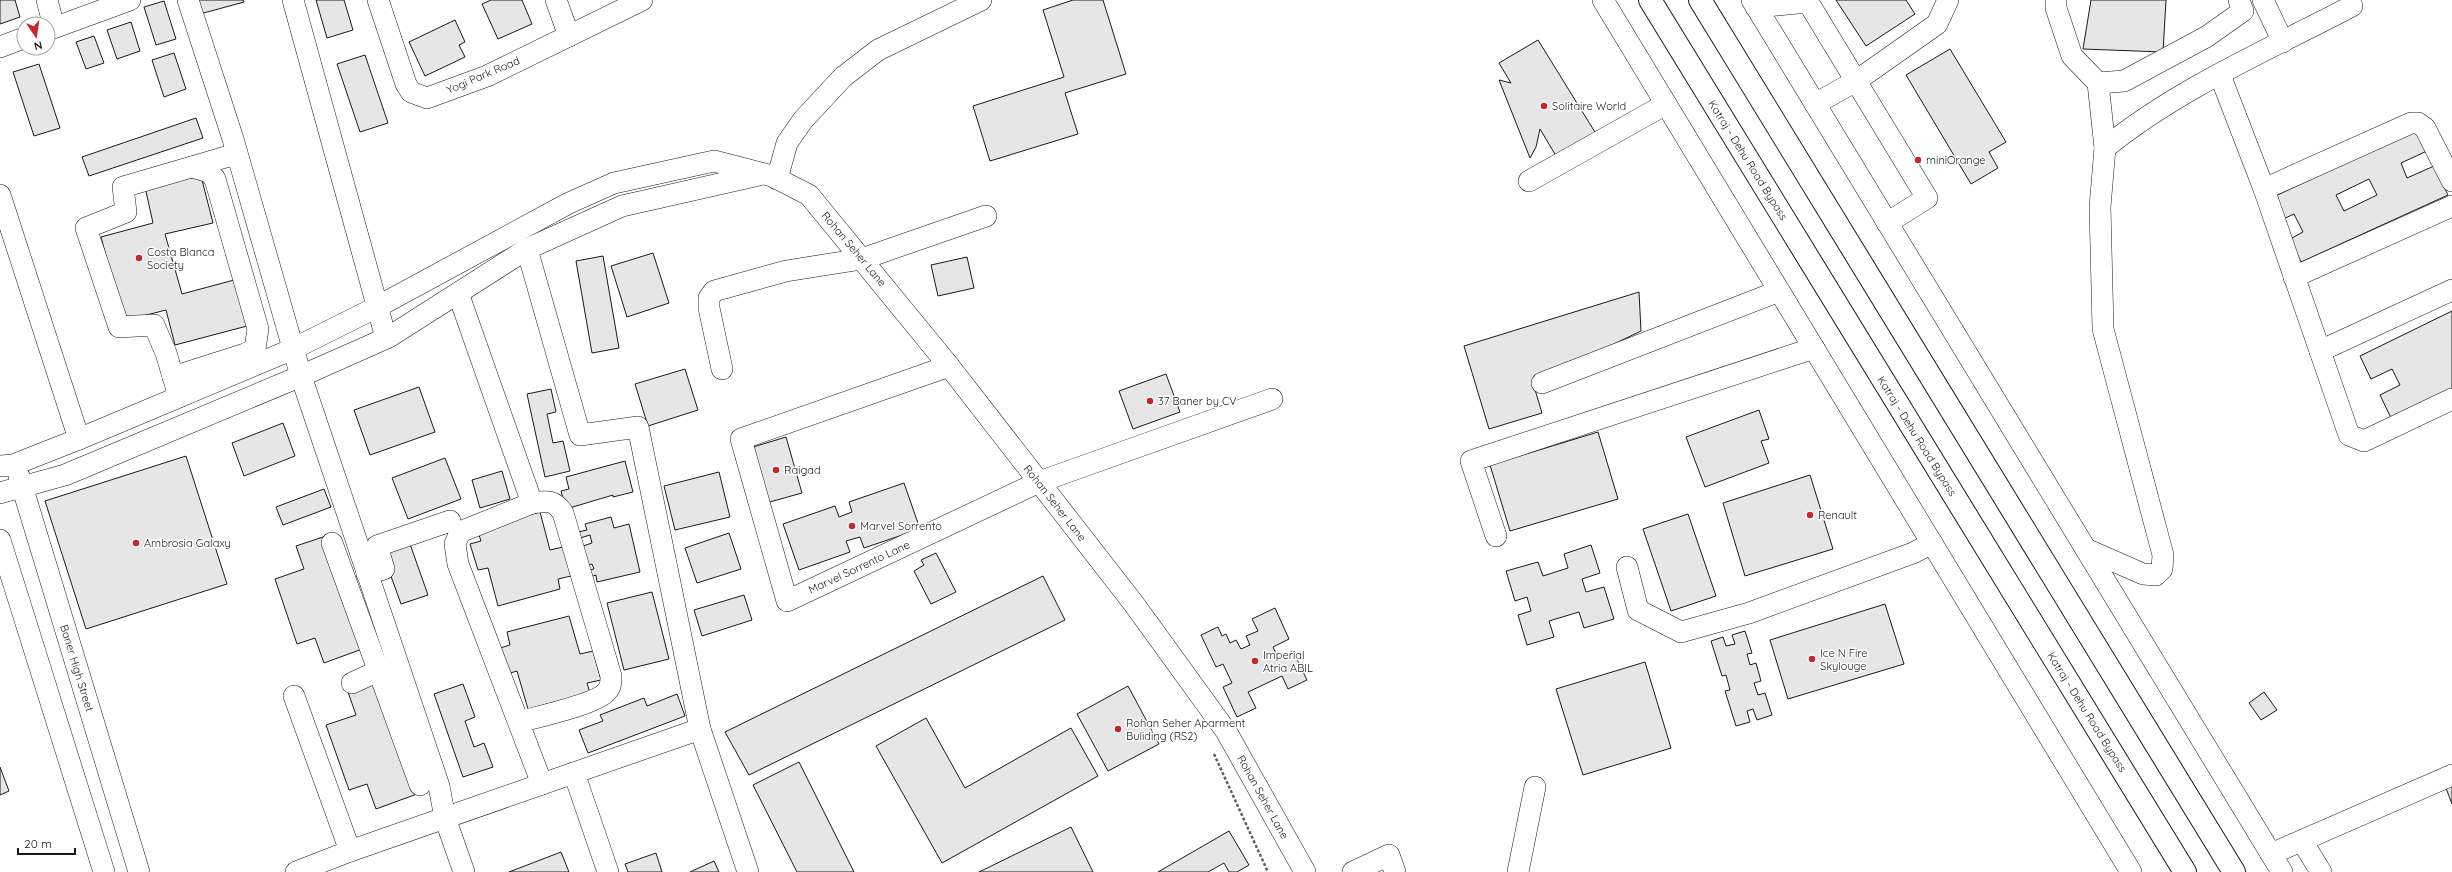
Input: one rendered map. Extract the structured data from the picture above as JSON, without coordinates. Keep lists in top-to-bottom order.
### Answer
{
  "streets": {
    "highway": ["Katraj - Dehu Road Bypass"],
    "street": [
      "Yogi Park Road",
      "Rohan Seher Lane",
      "Marvel Sorrento Lane",
      "Baner High Street"
    ]
  },
  "crossings": [
    ["Rohan Seher Lane", "Marvel Sorrento Lane"],
    ["Rohan Seher Lane", "Baner High Street"]
  ],
  "places": [
    "Solitaire World",
    "miniOrange",
    "Costa Blanca Society",
    "37 Baner by CV",
    "Raigad",
    "Renault",
    "Marvel Sorrento",
    "Ambrosia Galaxy",
    "Ice N Fire Skylouge",
    "Imperial Atria ABIL",
    "Rohan Seher Aparment Buliding (RS2)"
  ],
  "scale_bar": "20 m",
  "north": "bottom"
}
